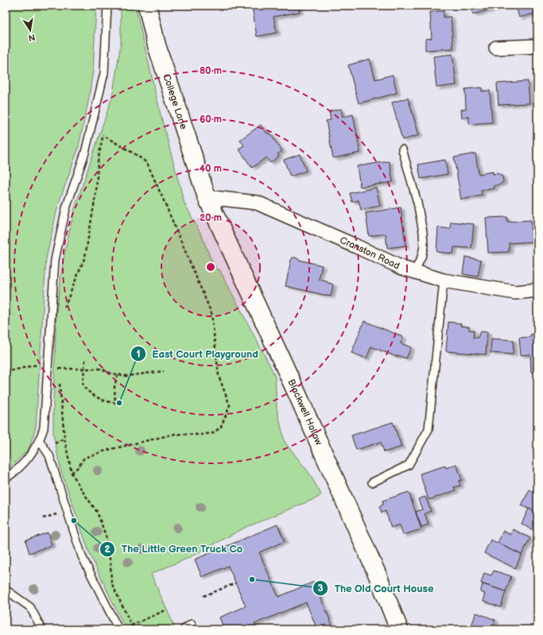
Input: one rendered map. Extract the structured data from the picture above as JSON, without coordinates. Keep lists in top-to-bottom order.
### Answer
{
  "streets": {
    "main road": ["College Lane", "Blackwell Hollow"],
    "street": ["Cranston Road"]
  },
  "crossings": [
    ["College Lane", "Cranston Road"],
    ["College Lane", "Blackwell Hollow"],
    ["Cranston Road", "Blackwell Hollow"]
  ],
  "places": ["East Court Playground", "The Little Green Truck Co", "The Old Court House"],
  "north": "bottom",
  "rings": [
    "80 m",
    "60 m",
    "40 m",
    "20 m"
  ]
}
